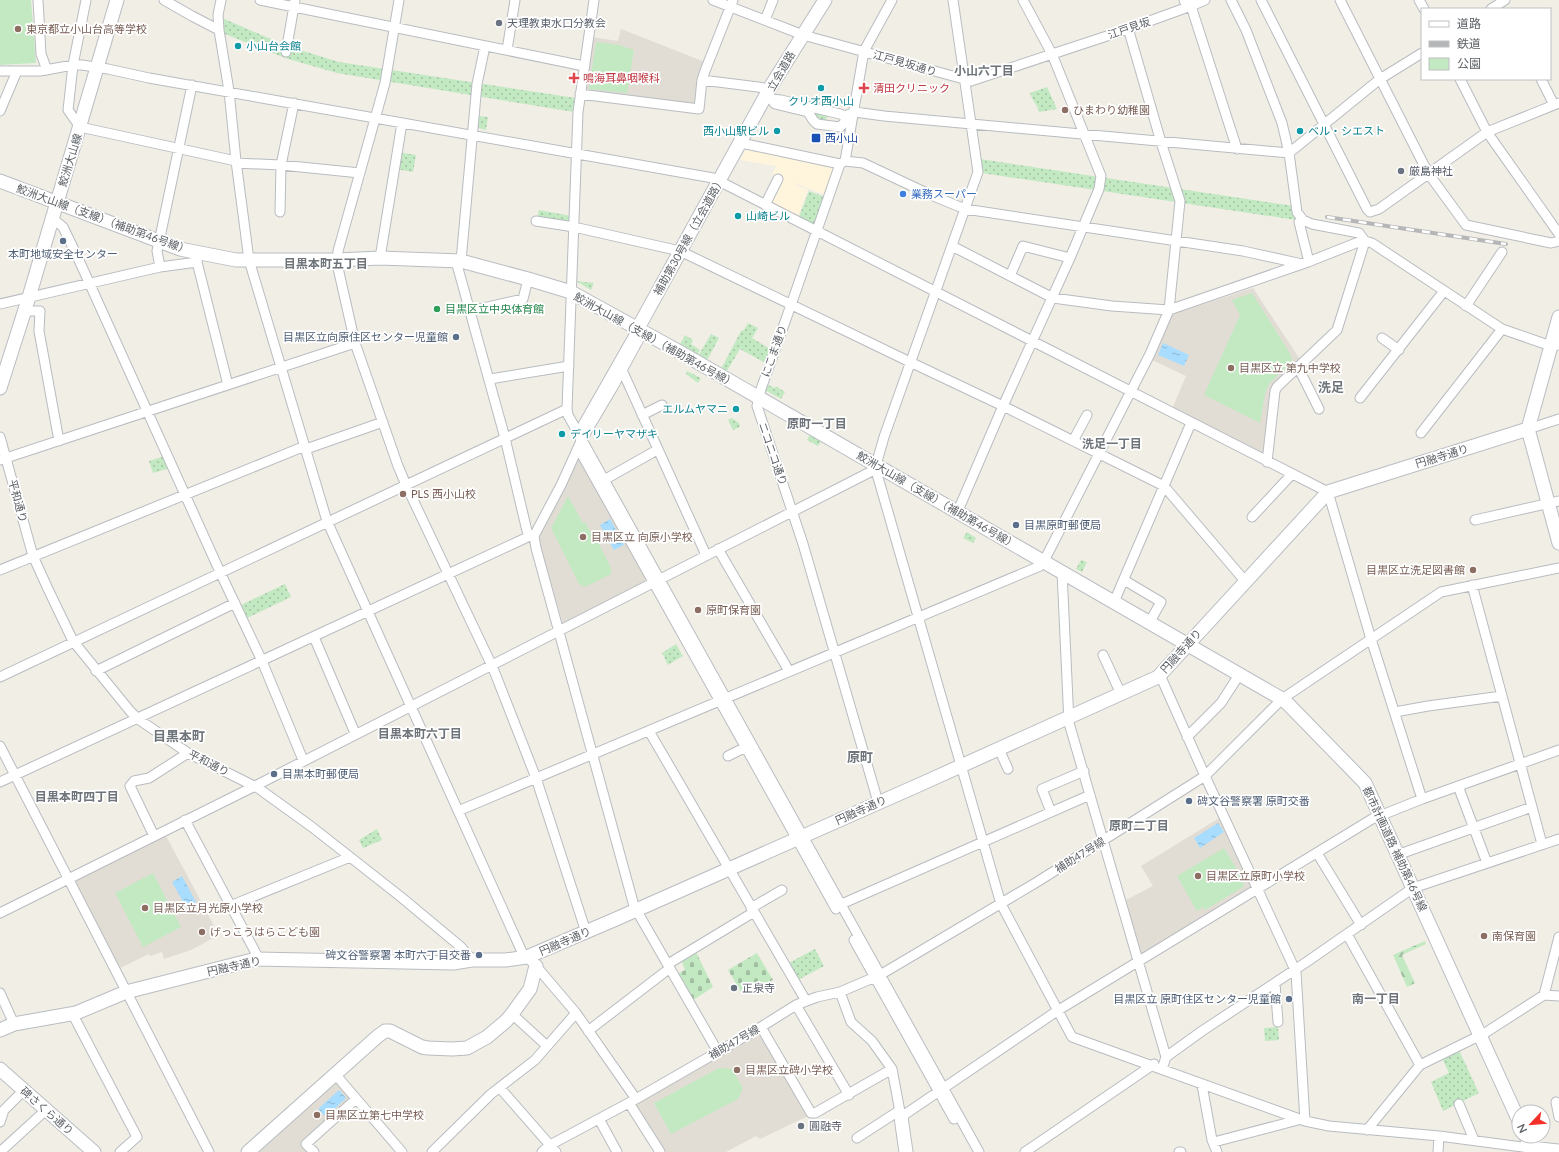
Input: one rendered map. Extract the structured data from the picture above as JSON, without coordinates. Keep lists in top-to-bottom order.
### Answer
{
  "streets": {
    "street": [
      "江戸見坂",
      "江戸見坂通り",
      "立会道路",
      "鮫洲大山線",
      "鮫洲大山線（支線）（補助第46号線）",
      "補助第30号線（立会道路）",
      "にこま通り",
      "ニコニコ通り",
      "円融寺通り",
      "平和通り",
      "都市計画道路 補助第46号線",
      "補助47号線",
      "碑さくら通り"
    ]
  },
  "crossings": [
    ["江戸見坂", "江戸見坂通り"],
    ["江戸見坂通り", "立会道路"],
    ["江戸見坂通り", "にこま通り"],
    ["立会道路", "補助第30号線（立会道路）"],
    ["鮫洲大山線", "鮫洲大山線（支線）（補助第46号線）"],
    ["鮫洲大山線（支線）（補助第46号線）", "補助第30号線（立会道路）"],
    ["鮫洲大山線（支線）（補助第46号線）", "にこま通り"],
    ["鮫洲大山線（支線）（補助第46号線）", "ニコニコ通り"],
    ["鮫洲大山線（支線）（補助第46号線）", "円融寺通り"],
    ["鮫洲大山線（支線）（補助第46号線）", "都市計画道路 補助第46号線"],
    ["にこま通り", "ニコニコ通り"],
    ["ニコニコ通り", "円融寺通り"],
    ["円融寺通り", "平和通り"],
    ["円融寺通り", "都市計画道路 補助第46号線"],
    ["都市計画道路 補助第46号線", "補助47号線"]
  ],
  "districts": [
    "小山六丁目",
    "目黒本町五丁目",
    "洗足",
    "原町一丁目",
    "洗足一丁目",
    "目黒本町六丁目",
    "目黒本町",
    "原町",
    "目黒本町四丁目",
    "原町二丁目",
    "南一丁目"
  ],
  "places": {
    "other": [
      "天理教東水口分教会",
      "東京都立小山台高等学校",
      "小山台会館",
      "クリオ西小山",
      "ひまわり幼稚園",
      "西小山駅ビル",
      "ベル・シエスト",
      "厳島神社",
      "業務スーパー",
      "山崎ビル",
      "本町地域安全センター",
      "目黒区立中央体育館",
      "目黒区立向原住区センター児童館",
      "目黒区立 第九中学校",
      "エルムヤマニ",
      "デイリーヤマザキ",
      "PLS 西小山校",
      "目黒原町郵便局",
      "目黒区立 向原小学校",
      "目黒区立洗足図書館",
      "原町保育園",
      "目黒本町郵便局",
      "碑文谷警察署 原町交番",
      "目黒区立原町小学校",
      "目黒区立月光原小学校",
      "げっこうはらこども園",
      "南保育園",
      "碑文谷警察署 本町六丁目交番",
      "正泉寺",
      "目黒区立 原町住区センター児童館",
      "目黒区立碑小学校",
      "目黒区立第七中学校",
      "圓融寺"
    ],
    "health": ["鳴海耳鼻咽喉科", "清田クリニック"],
    "transit": ["西小山"]
  },
  "legend": ["道路", "鉄道", "公園"],
  "north": "bottom left"
}
